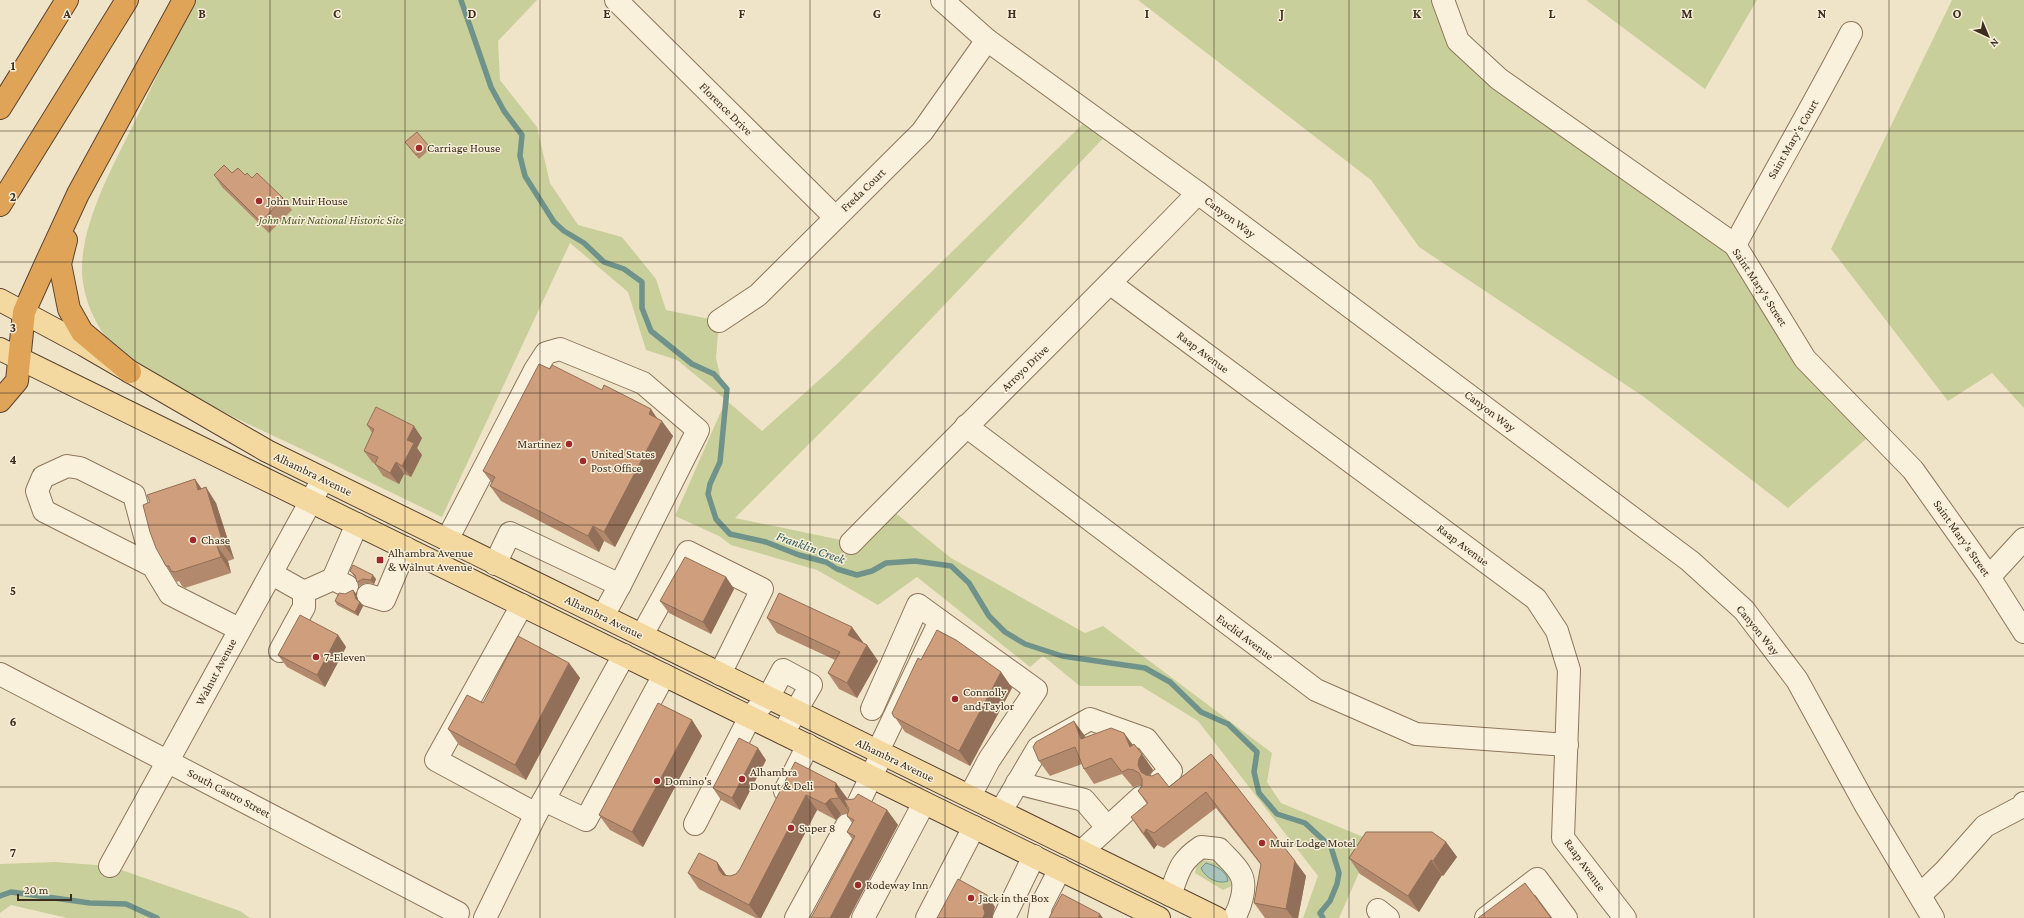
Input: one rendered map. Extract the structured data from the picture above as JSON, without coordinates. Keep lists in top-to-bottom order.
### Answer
{
  "streets": {
    "main road": ["Alhambra Avenue"],
    "street": [
      "Florence Drive",
      "Saint Mary's Court",
      "Freda Court",
      "Canyon Way",
      "Saint Mary's Street",
      "Raap Avenue",
      "Arroyo Drive",
      "Euclid Avenue",
      "Walnut Avenue",
      "South Castro Street"
    ]
  },
  "crossings": [
    ["Florence Drive", "Freda Court"],
    ["Saint Mary's Court", "Saint Mary's Street"],
    ["Freda Court", "Canyon Way"],
    ["Canyon Way", "Arroyo Drive"],
    ["Raap Avenue", "Arroyo Drive"],
    ["Raap Avenue", "Euclid Avenue"],
    ["Arroyo Drive", "Euclid Avenue"],
    ["Alhambra Avenue", "Walnut Avenue"],
    ["Walnut Avenue", "South Castro Street"]
  ],
  "water": ["Franklin Creek"],
  "parks": ["John Muir National Historic Site"],
  "places": {
    "other": [
      "Carriage House",
      "John Muir House",
      "Martinez",
      "United States Post Office",
      "Chase",
      "7-Eleven",
      "Connolly and Taylor",
      "Alhambra Donut & Deli",
      "Domino's",
      "Super 8",
      "Muir Lodge Motel",
      "Rodeway Inn",
      "Jack in the Box"
    ],
    "transit": ["Alhambra Avenue & Walnut Avenue"]
  },
  "scale_bar": "20 m",
  "north": "bottom right",
  "grid": {
    "columns": [
      "A",
      "B",
      "C",
      "D",
      "E",
      "F",
      "G",
      "H",
      "I",
      "J",
      "K",
      "L",
      "M",
      "N",
      "O"
    ],
    "rows": [
      "1",
      "2",
      "3",
      "4",
      "5",
      "6",
      "7"
    ]
  }
}
